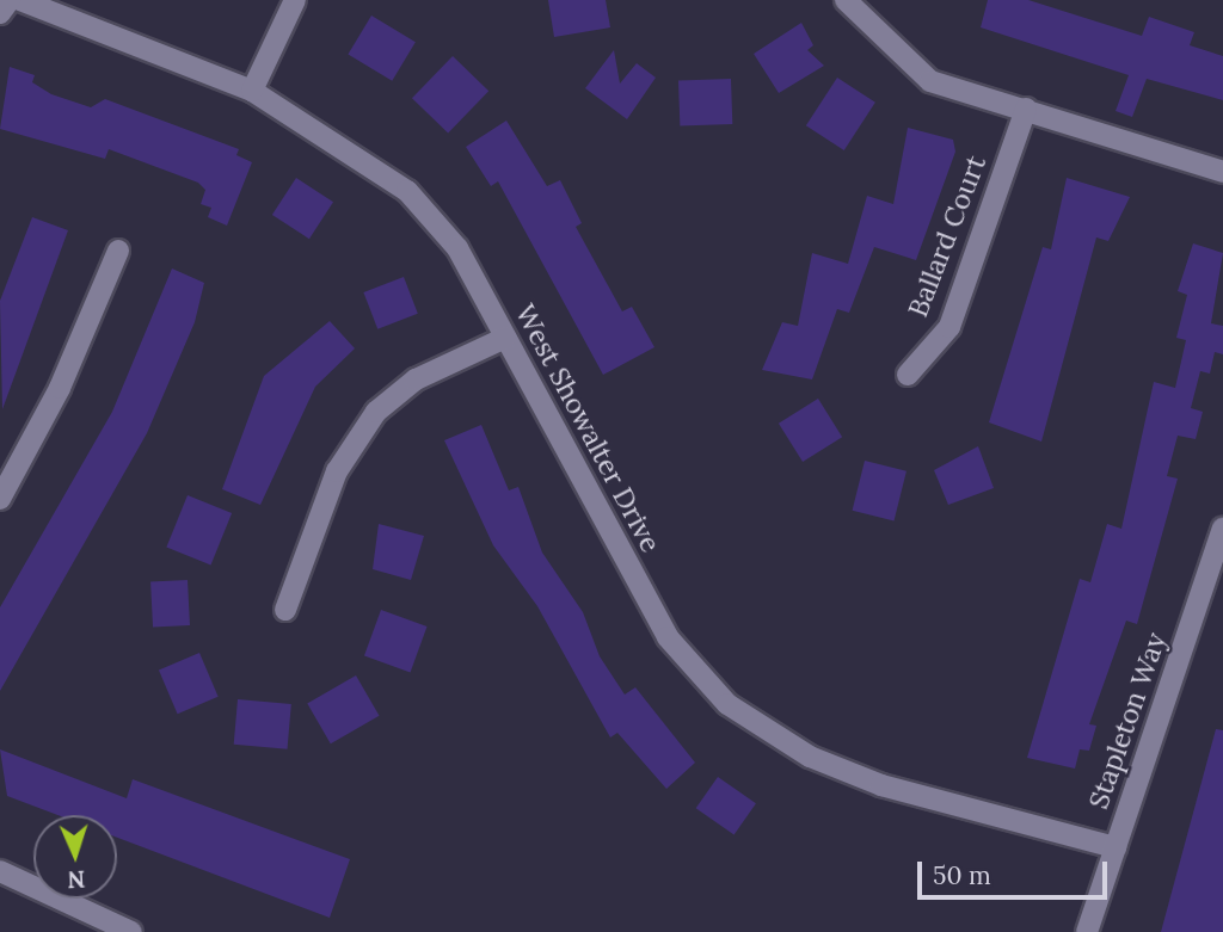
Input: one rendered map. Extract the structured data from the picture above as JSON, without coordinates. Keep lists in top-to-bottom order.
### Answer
{
  "streets": {
    "street": ["Ballard Court", "West Showalter Drive", "Stapleton Way"]
  },
  "crossings": [
    ["West Showalter Drive", "Stapleton Way"]
  ],
  "scale_bar": "50 m",
  "north": "bottom"
}
